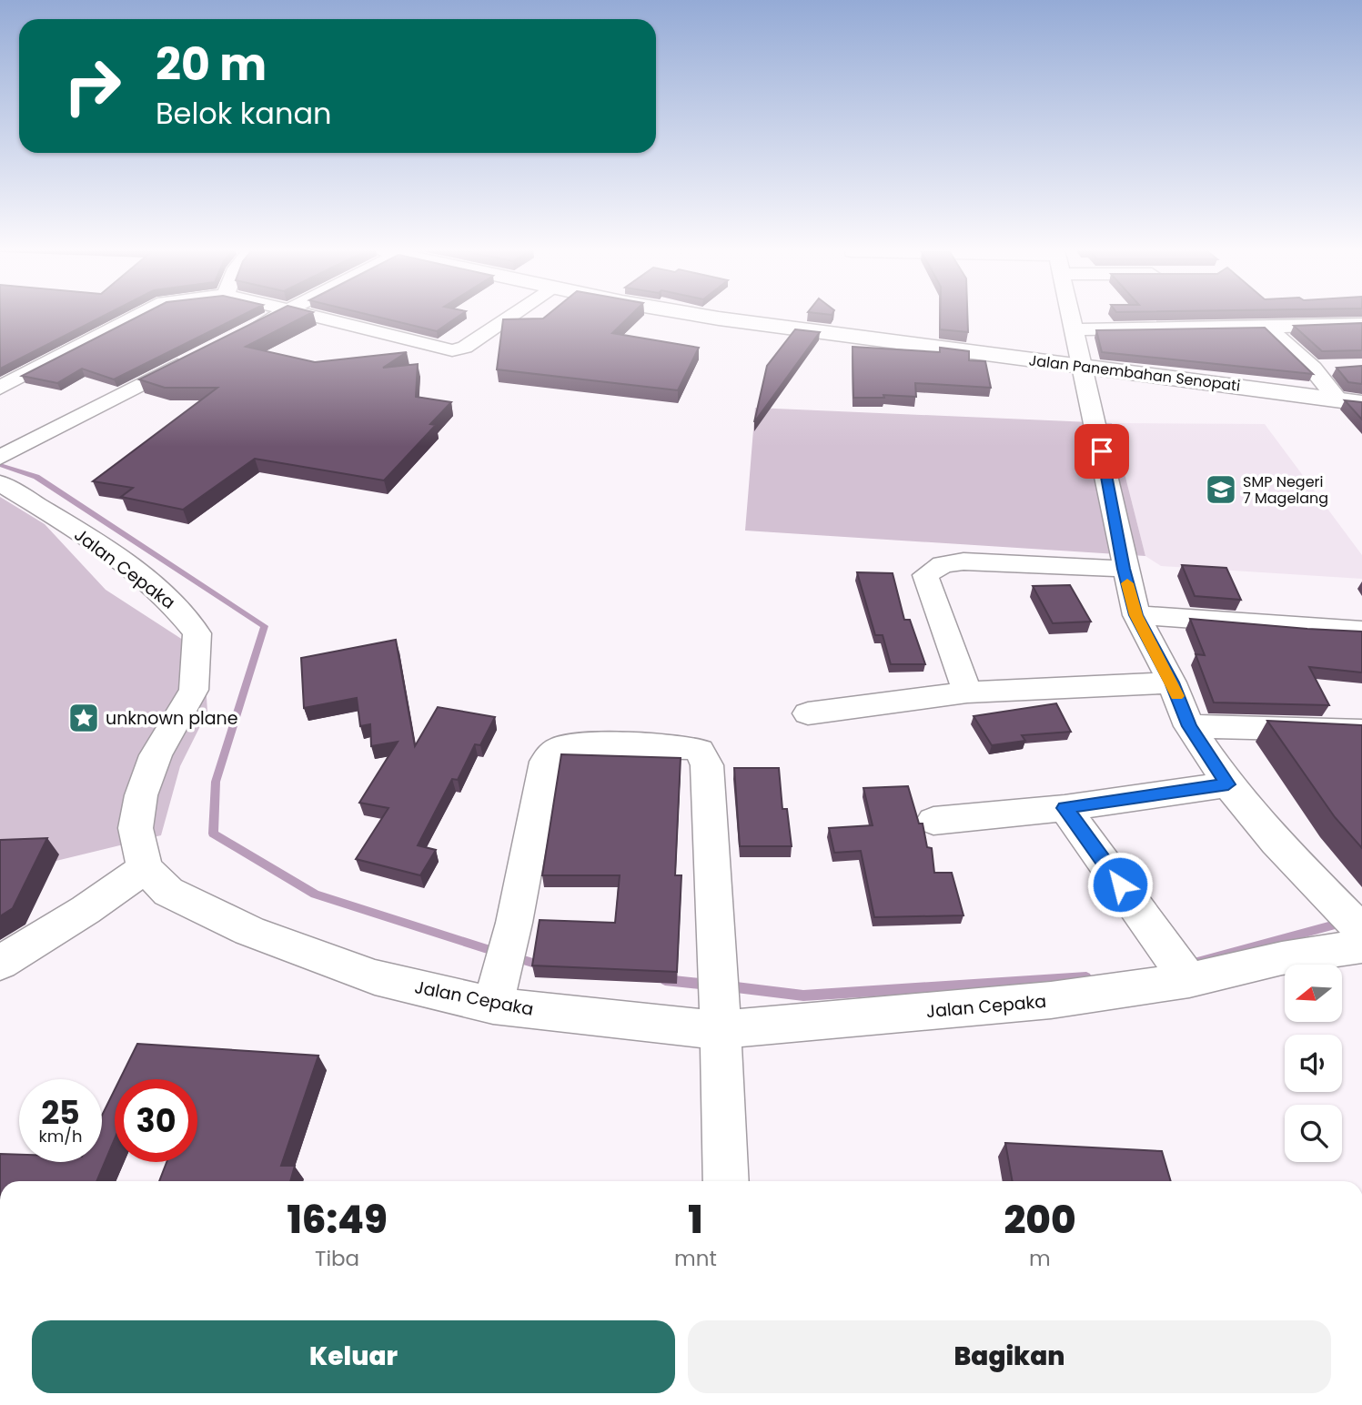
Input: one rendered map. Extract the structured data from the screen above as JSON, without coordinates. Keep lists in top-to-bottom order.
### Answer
{
  "streets": {
    "main road": ["Jalan Panembahan Senopati"],
    "street": ["Jalan Cepaka"]
  },
  "places": {
    "school or university": ["SMP Negeri 7 Magelang"],
    "place": ["unknown plane"]
  },
  "north": "left",
  "page": {
    "turn": ["20 m", "Belok kanan"],
    "speed": "25 km/h",
    "limit": "30",
    "eta": [
      "16:49",
      "Tiba",
      "1",
      "mnt",
      "200",
      "m"
    ],
    "buttons": ["Keluar", "Bagikan"]
  }
}
